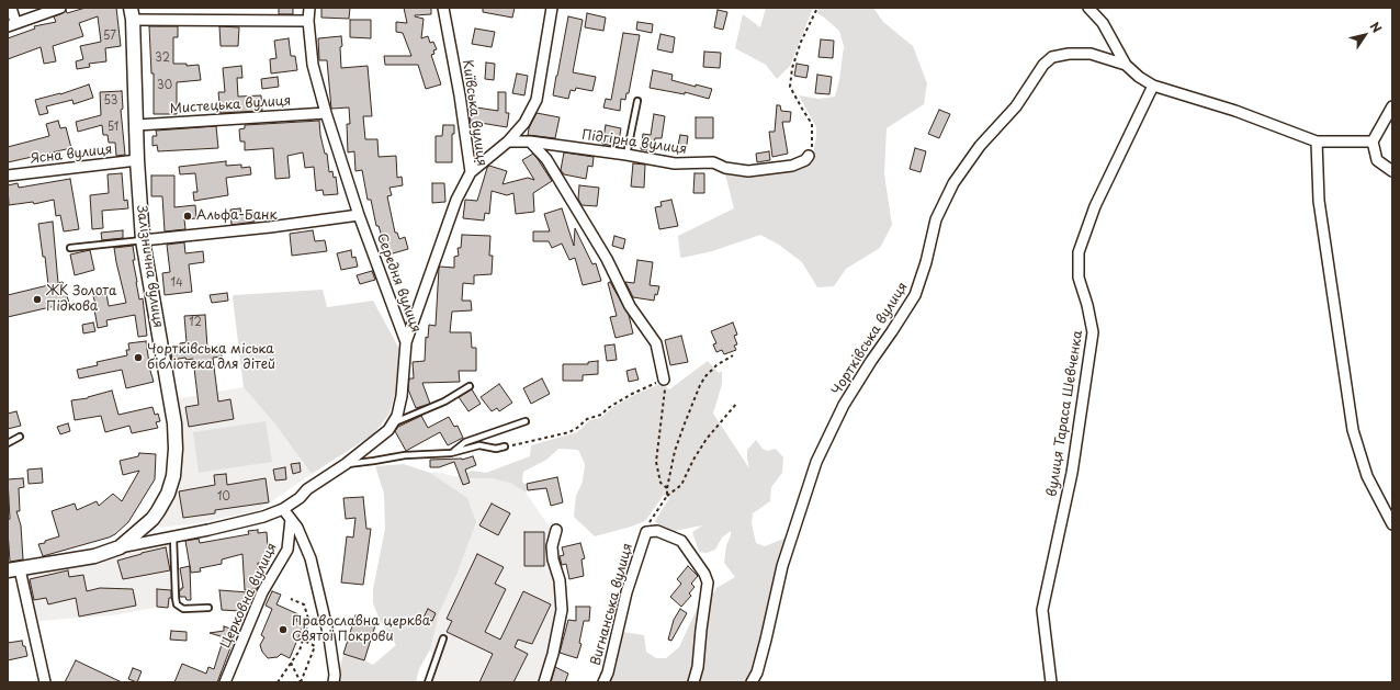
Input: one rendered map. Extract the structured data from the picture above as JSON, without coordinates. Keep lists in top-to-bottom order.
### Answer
{
  "streets": {
    "street": [
      "Мистецька вулиця",
      "Київська вулиця",
      "Підгірна вулиця",
      "Ясна вулиця",
      "Залізнична вулиця",
      "Середня вулиця",
      "Чортківська вулиця",
      "вулиця Тараса Шевченка",
      "Церковна вулиця",
      "Вигнанська вулиця"
    ]
  },
  "crossings": [
    ["Мистецька вулиця", "Залізнична вулиця"],
    ["Мистецька вулиця", "Середня вулиця"],
    ["Київська вулиця", "Середня вулиця"],
    ["Ясна вулиця", "Залізнична вулиця"],
    ["Залізнична вулиця", "Середня вулиця"]
  ],
  "places": [
    "Альфа-Банк",
    "ЖК Золота Підкова",
    "Чортківська міська бібліотека для дітей",
    "Православна церква Святої Покрови"
  ],
  "house_numbers": [
    "57",
    "32",
    "30",
    "53",
    "51",
    "14",
    "12",
    "10"
  ],
  "north": "top right"
}
